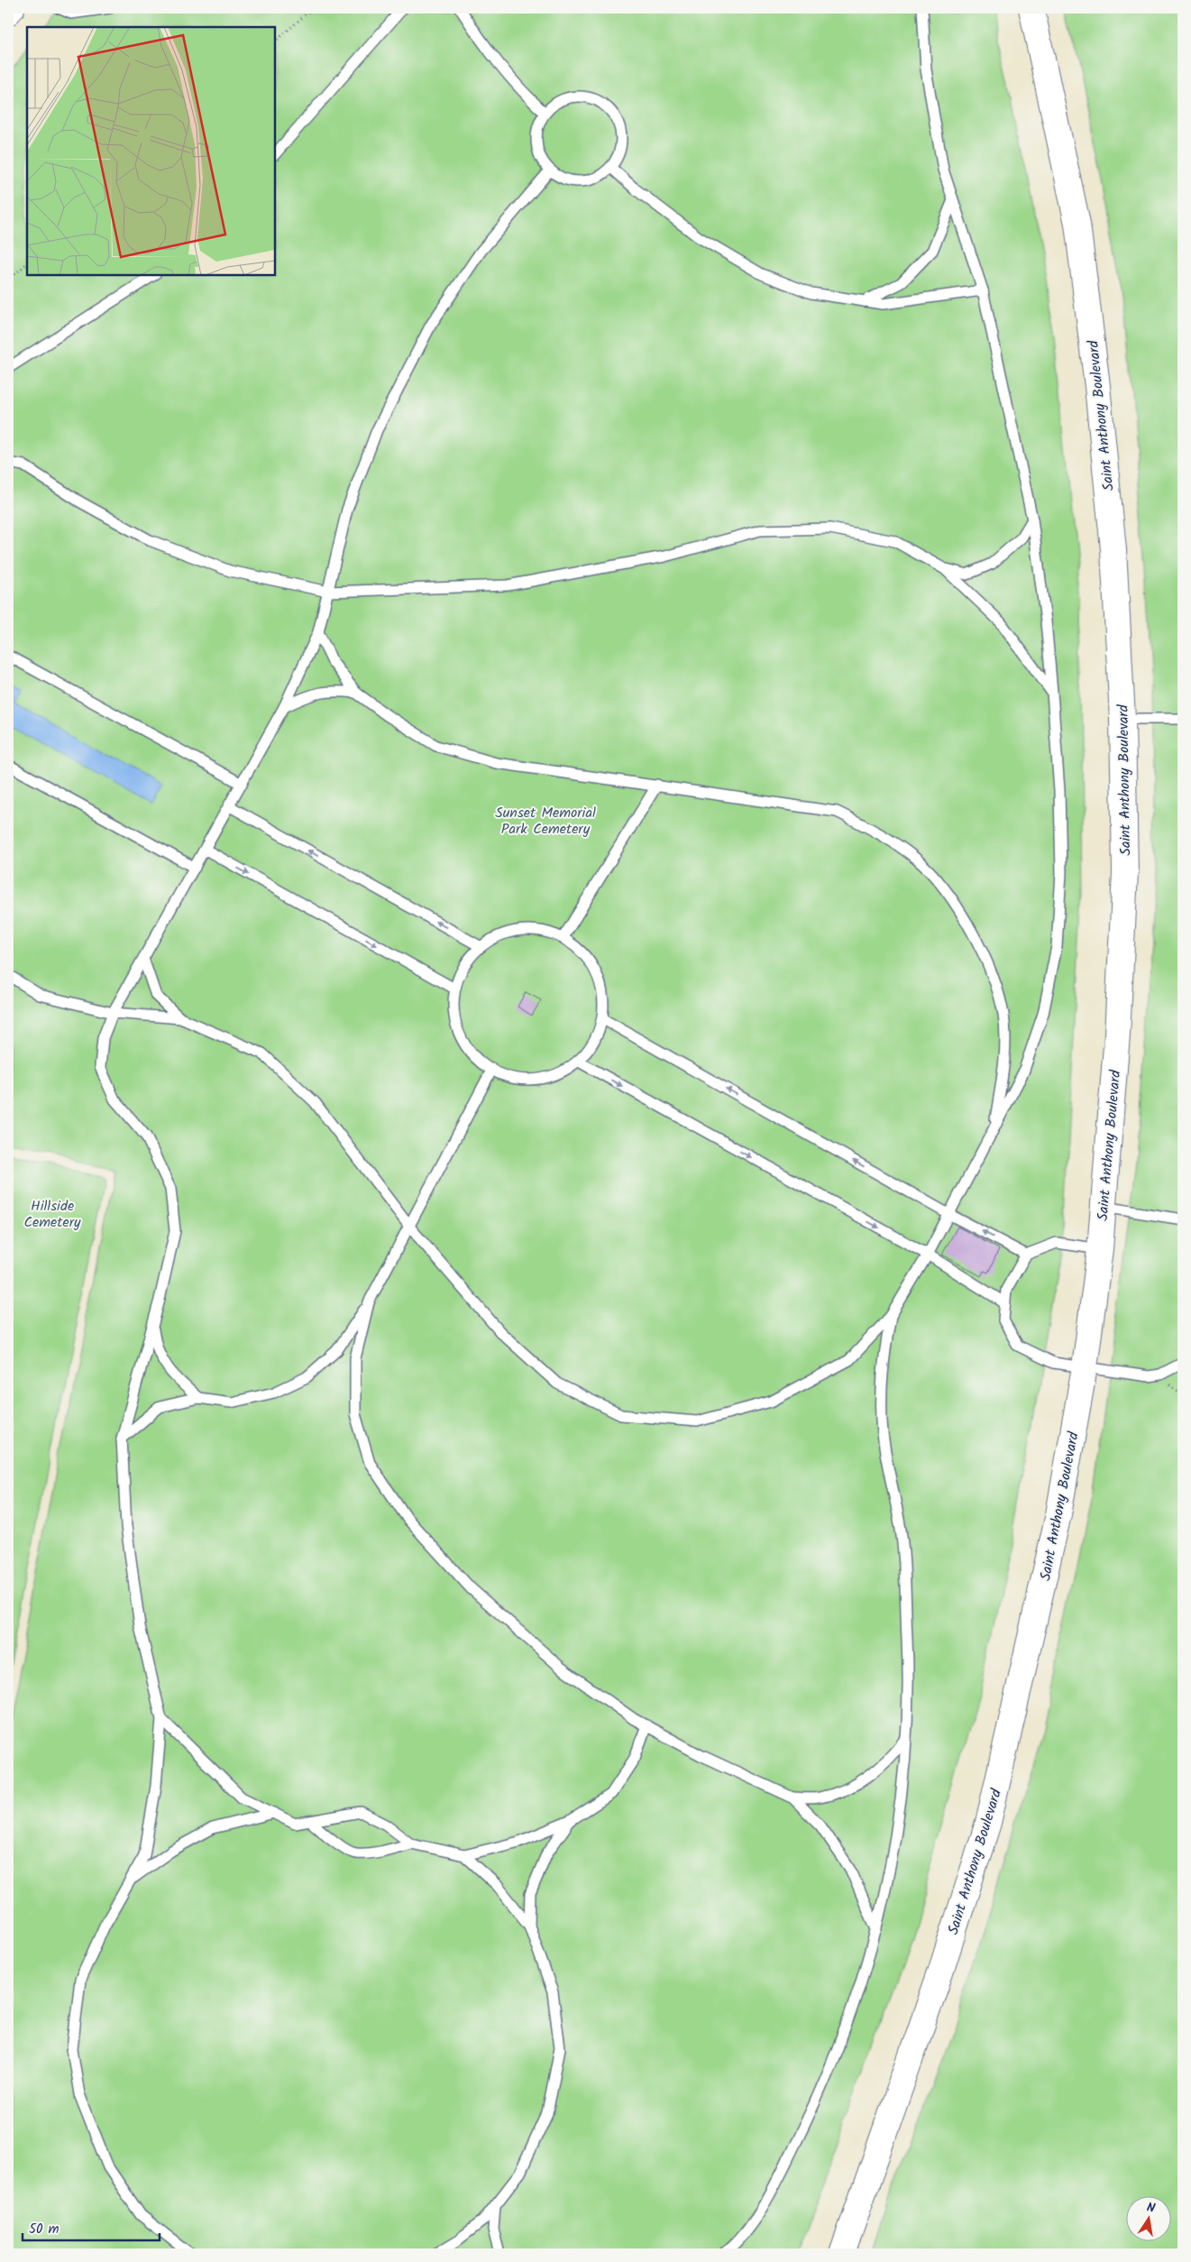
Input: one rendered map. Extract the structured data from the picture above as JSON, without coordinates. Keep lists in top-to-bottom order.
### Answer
{
  "streets": {
    "street": ["Saint Anthony Boulevard"]
  },
  "parks": ["Sunset Memorial Park Cemetery", "Hillside Cemetery"],
  "scale_bar": "50 m",
  "north": "top"
}
